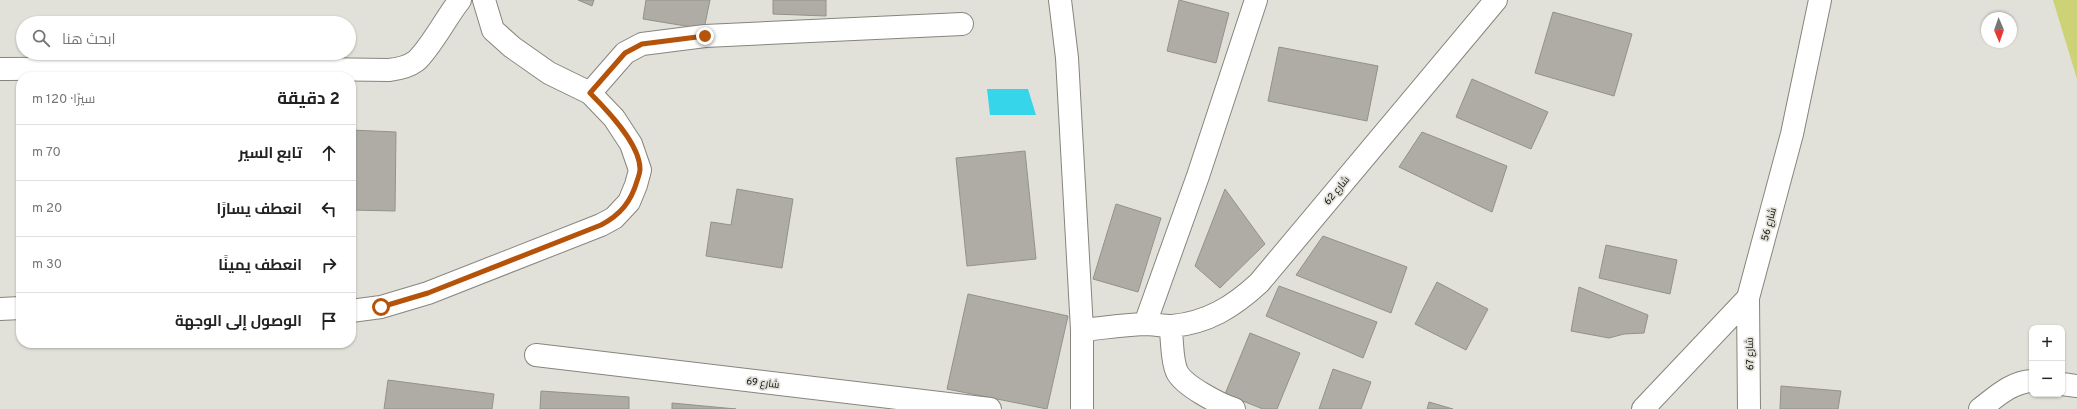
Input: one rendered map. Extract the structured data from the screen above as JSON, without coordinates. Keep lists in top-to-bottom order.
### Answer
{
  "streets": {
    "street": [
      "شارع 62",
      "شارع 56",
      "شارع 67",
      "شارع 69"
    ]
  },
  "crossings": [
    ["شارع 56", "شارع 67"]
  ],
  "north": "bottom",
  "page": {
    "search": "ابحث هنا",
    "heading": ["2 دقيقة", "سيرًا · 120 m"],
    "list": [
      ["تابع السير", "70 m"],
      ["انعطف يسارًا", "20 m"],
      ["انعطف يمينًا", "30 m"],
      "الوصول إلى الوجهة"
    ],
    "map_buttons": ["+", "−"]
  }
}
